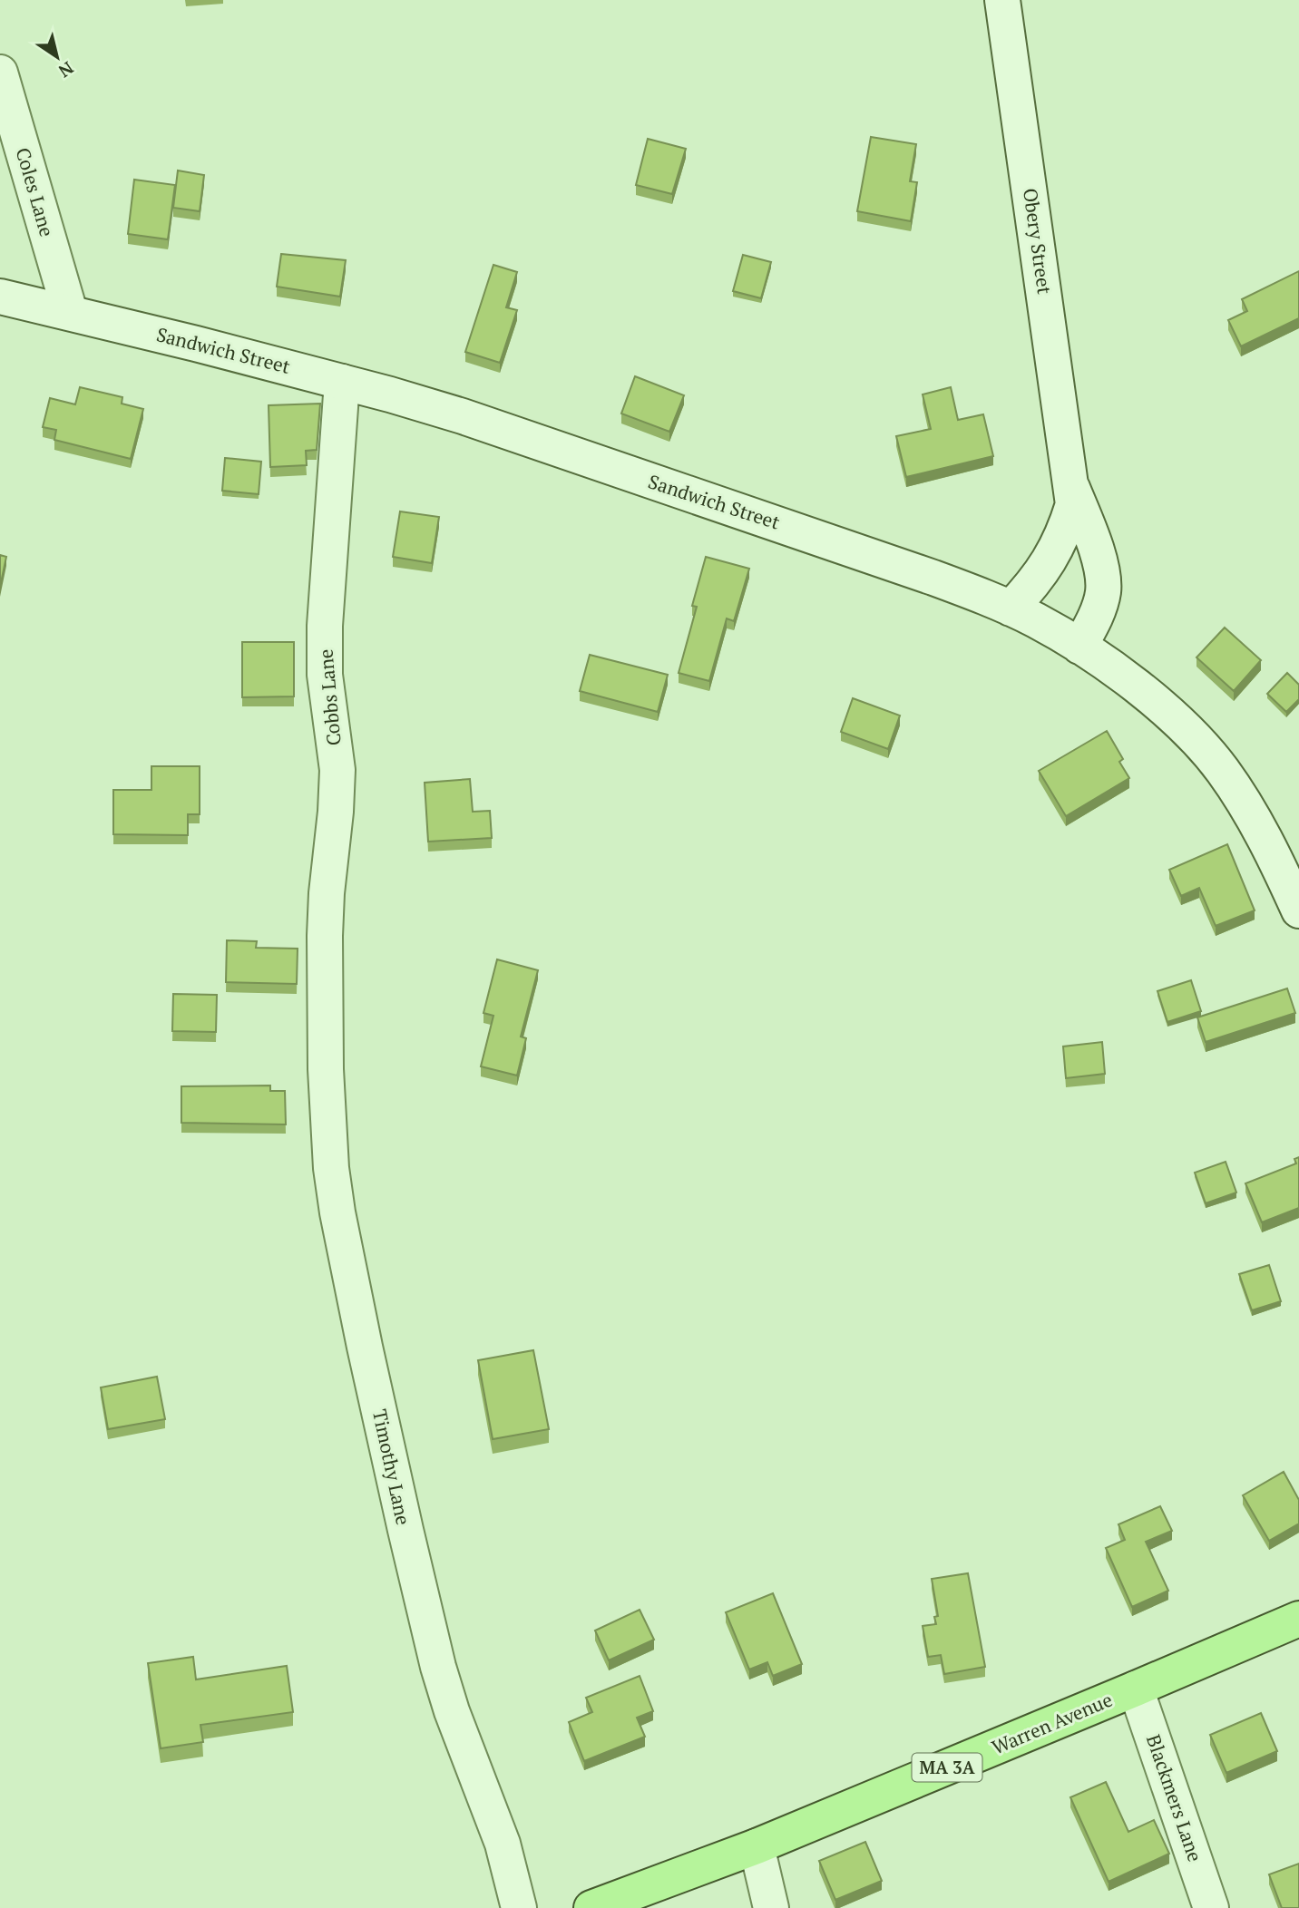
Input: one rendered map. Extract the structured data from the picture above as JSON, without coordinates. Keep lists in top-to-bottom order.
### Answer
{
  "streets": {
    "main road": ["Warren Avenue", "MA 3A"],
    "street": [
      "Coles Lane",
      "Obery Street",
      "Sandwich Street",
      "Cobbs Lane",
      "Timothy Lane",
      "Blackmers Lane"
    ]
  },
  "crossings": [
    ["Coles Lane", "Sandwich Street"],
    ["Obery Street", "Sandwich Street"],
    ["Sandwich Street", "Cobbs Lane"],
    ["Cobbs Lane", "Timothy Lane"],
    ["Warren Avenue", "Blackmers Lane"]
  ],
  "north": "bottom right"
}
